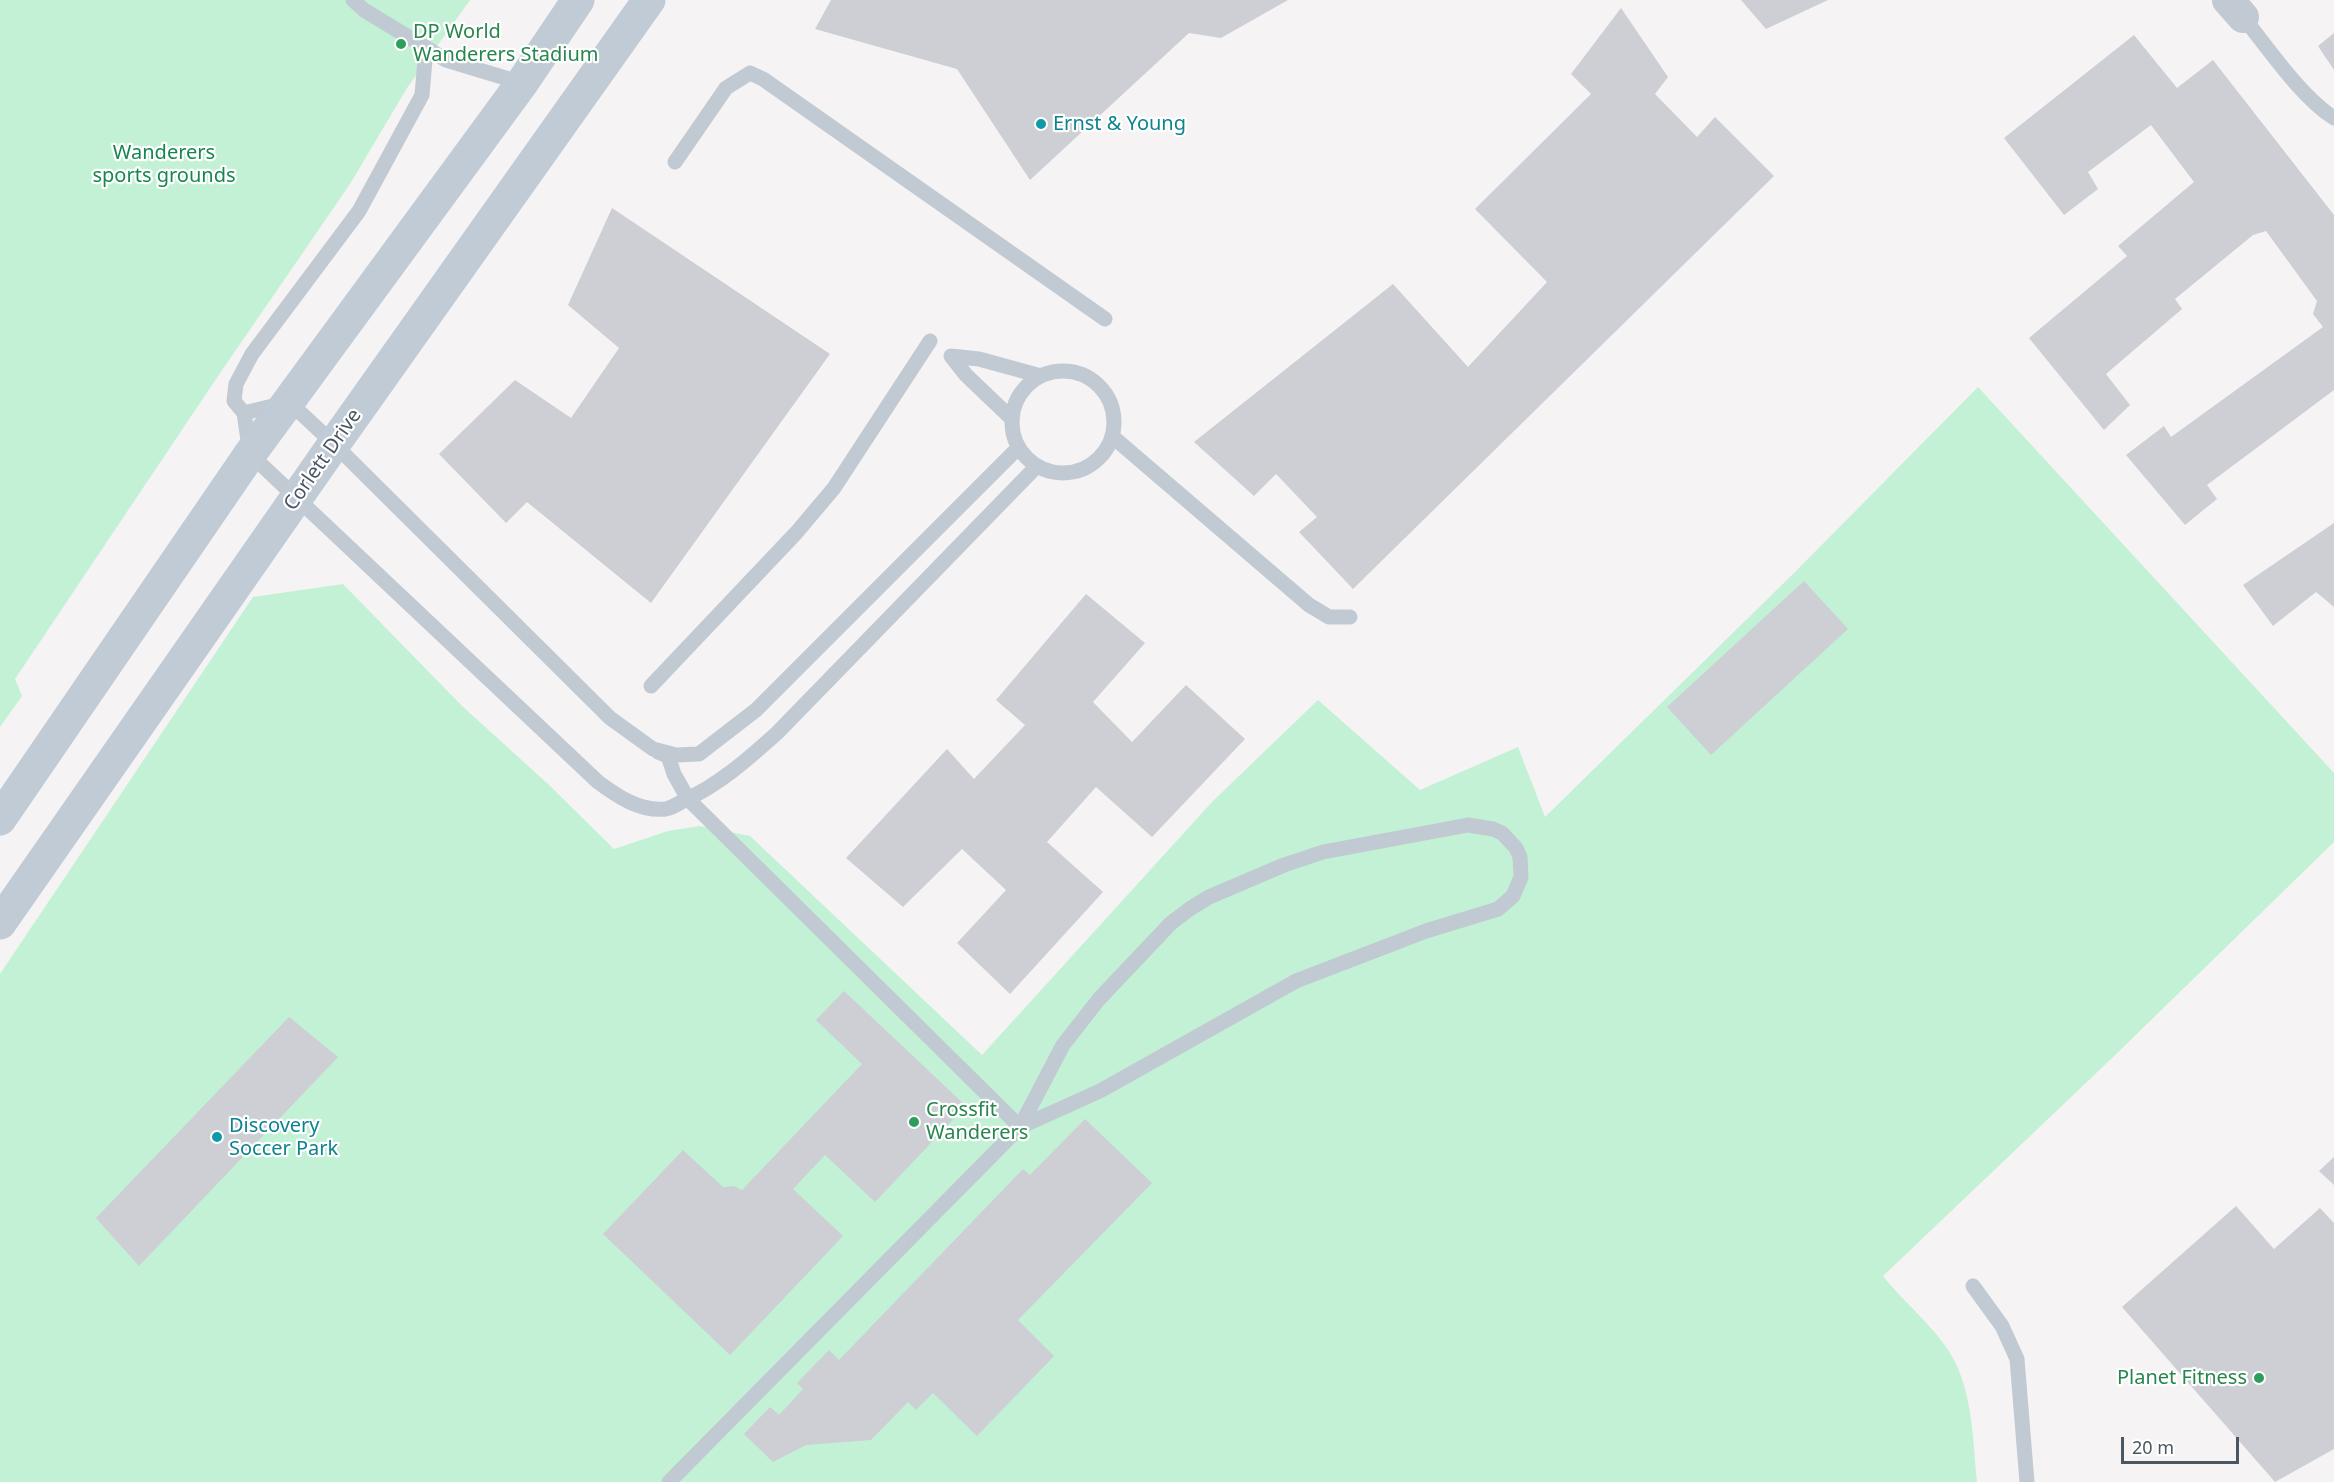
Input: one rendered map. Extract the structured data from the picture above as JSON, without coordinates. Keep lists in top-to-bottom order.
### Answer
{
  "streets": {
    "main road": ["Corlett Drive"]
  },
  "parks": ["Wanderers sports grounds"],
  "places": [
    "DP World Wanderers Stadium",
    "Ernst & Young",
    "Crossfit Wanderers",
    "Discovery Soccer Park",
    "Planet Fitness"
  ],
  "scale_bar": "20 m"
}
